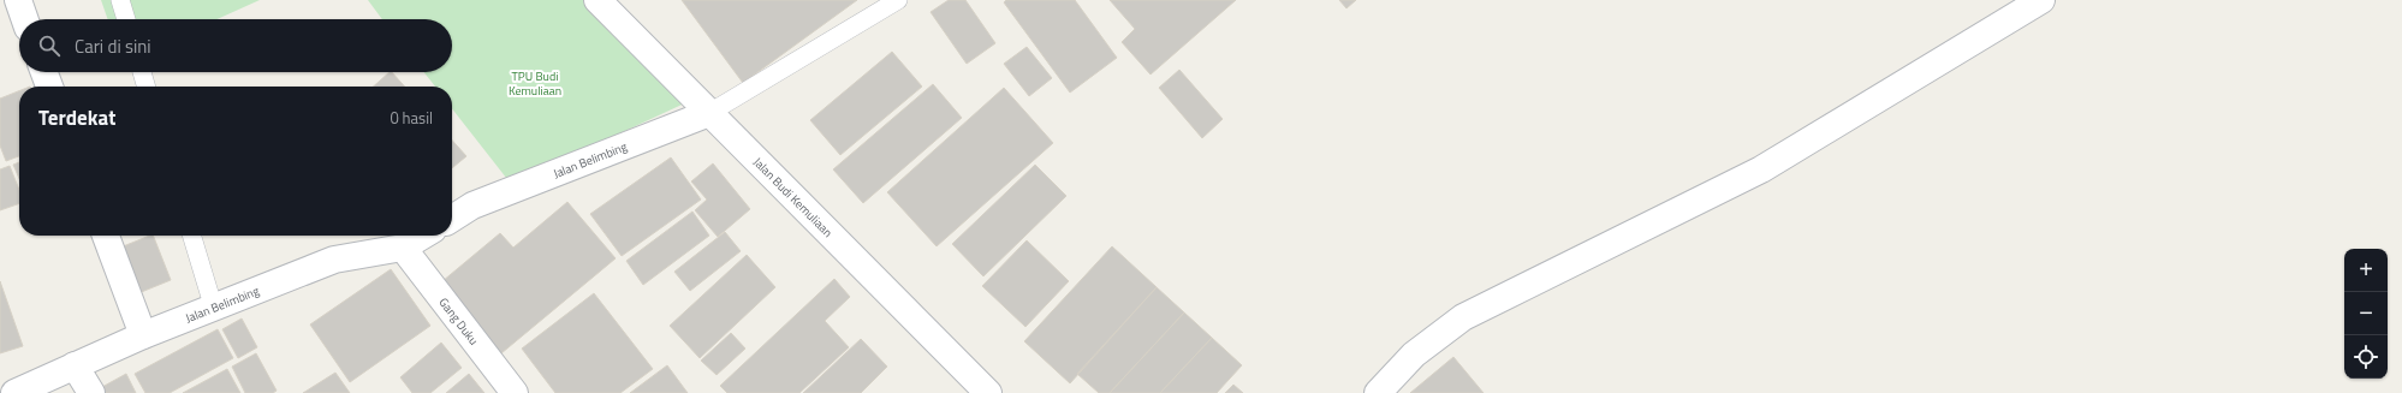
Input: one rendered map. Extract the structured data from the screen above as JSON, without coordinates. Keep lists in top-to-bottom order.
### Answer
{
  "streets": {
    "street": ["Jalan Belimbing", "Jalan Budi Kemuliaan", "Gang Duku"]
  },
  "crossings": [
    ["Jalan Belimbing", "Jalan Budi Kemuliaan"],
    ["Jalan Belimbing", "Gang Duku"]
  ],
  "parks": ["TPU Budi Kemuliaan"],
  "page": {
    "search": "Cari di sini",
    "heading": ["Terdekat", "0 hasil"],
    "map_buttons": ["+", "−"]
  }
}
